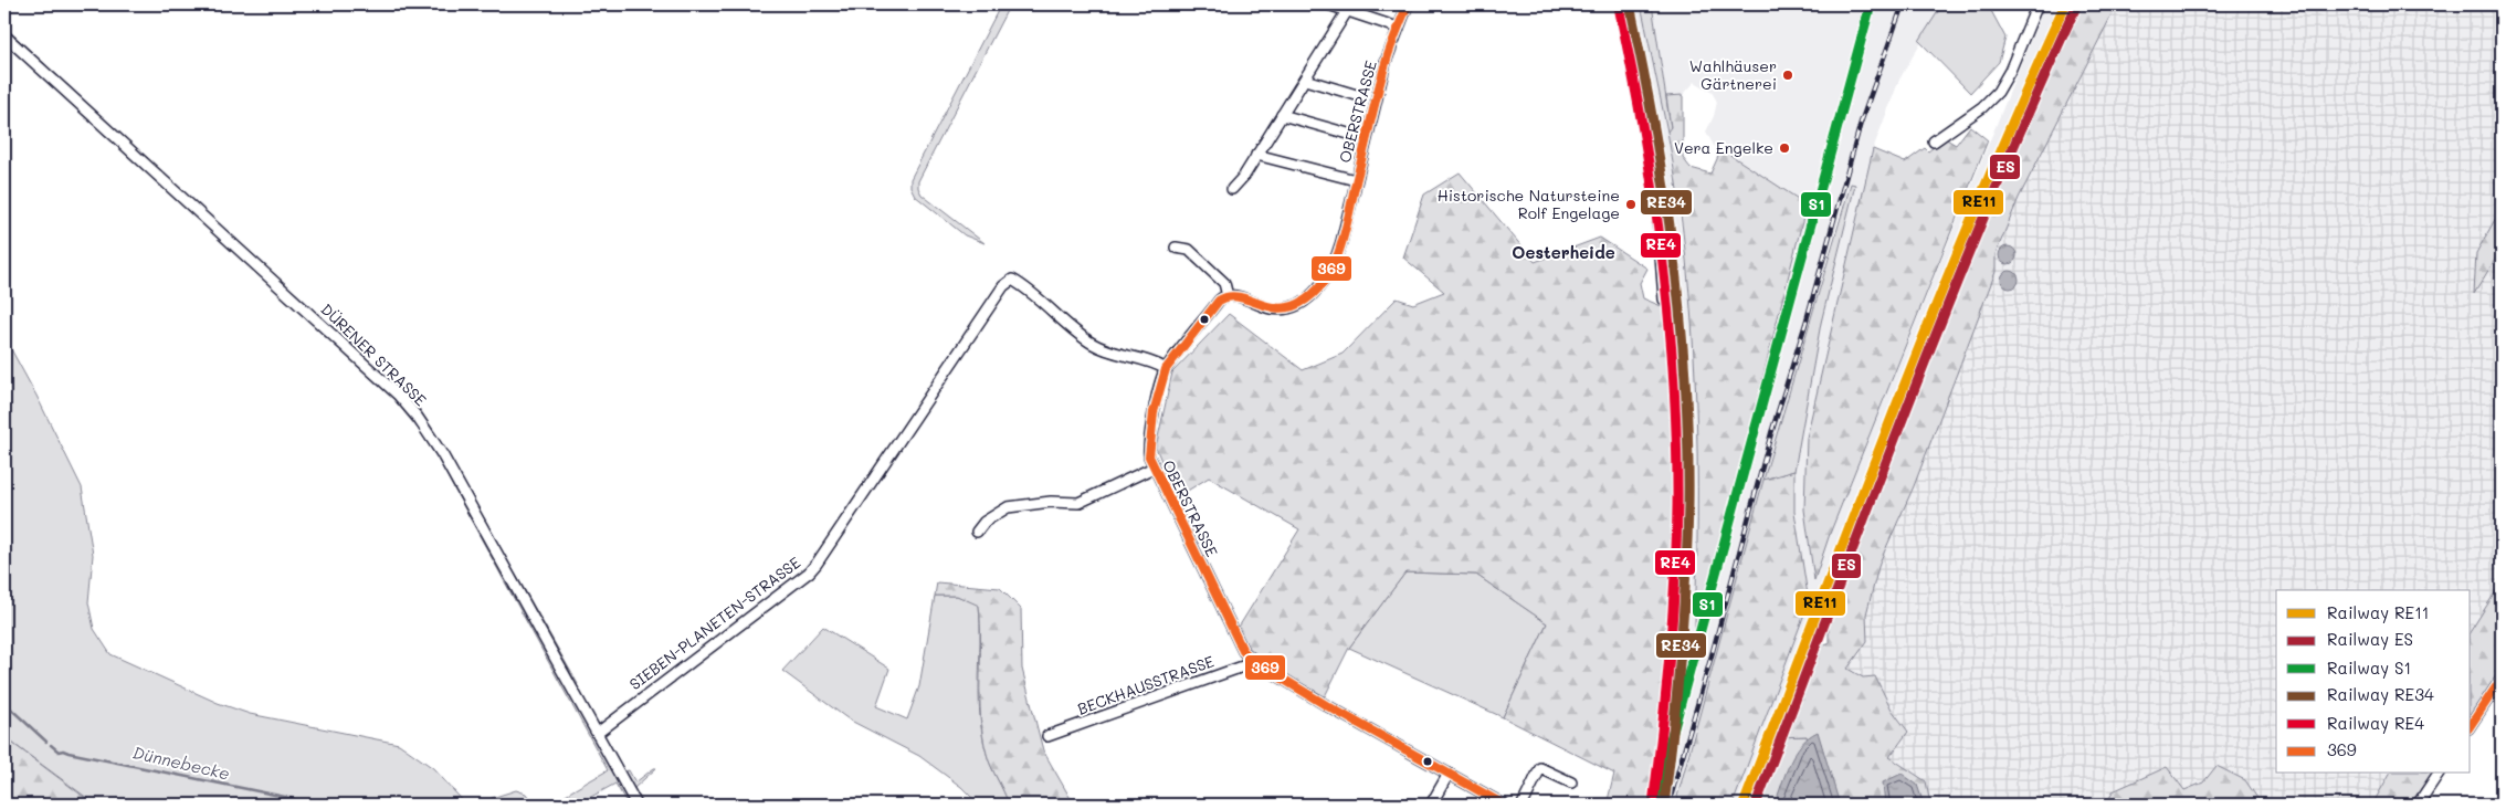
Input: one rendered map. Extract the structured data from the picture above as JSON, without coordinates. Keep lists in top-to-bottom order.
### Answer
{
  "streets": {
    "street": [
      "OBERSTRASSE",
      "DÜRENER STRASSE",
      "SIEBEN-PLANETEN-STRASSE",
      "BECKHAUSSTRASSE"
    ]
  },
  "crossings": [
    ["OBERSTRASSE", "SIEBEN-PLANETEN-STRASSE"],
    ["OBERSTRASSE", "BECKHAUSSTRASSE"],
    ["DÜRENER STRASSE", "SIEBEN-PLANETEN-STRASSE"]
  ],
  "districts": ["Oesterheide"],
  "water": ["Dünnebecke"],
  "places": ["Wahlhäuser Gärtnerei", "Vera Engelke", "Historische Natursteine Rolf Engelage"],
  "lines": [
    "rail line RE11",
    "rail line S1",
    "rail line RE34",
    "transit line 369",
    "rail line RE4",
    "rail line ES"
  ],
  "legend": [
    "Railway RE11",
    "Railway ES",
    "Railway S1",
    "Railway RE34",
    "Railway RE4",
    "369"
  ]
}
